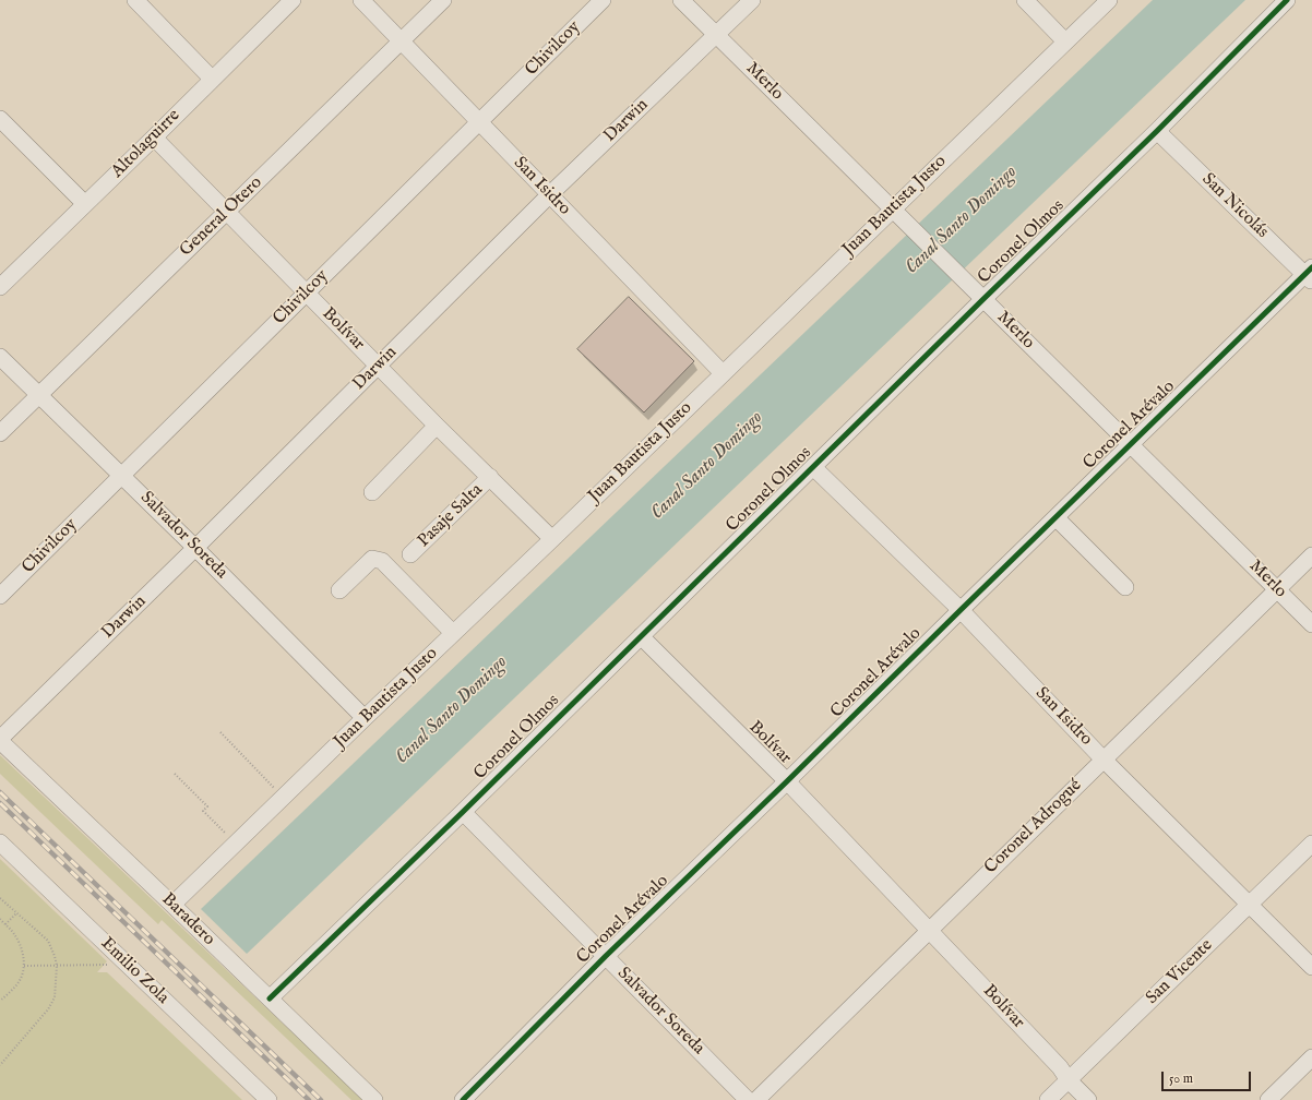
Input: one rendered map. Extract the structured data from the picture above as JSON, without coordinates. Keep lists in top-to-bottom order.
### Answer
{
  "streets": {
    "street": [
      "Chivilcoy",
      "Merlo",
      "Darwin",
      "Altolaguirre",
      "San Isidro",
      "Juan Bautista Justo",
      "San Nicolás",
      "General Otero",
      "Coronel Olmos",
      "Bolívar",
      "Coronel Arévalo",
      "Pasaje Salta",
      "Salvador Soreda",
      "Coronel Adrogué",
      "Baradero",
      "Emilio Zola",
      "San Vicente"
    ]
  },
  "crossings": [
    ["Chivilcoy", "San Isidro"],
    ["Chivilcoy", "Bolívar"],
    ["Chivilcoy", "Salvador Soreda"],
    ["Merlo", "Darwin"],
    ["Merlo", "Juan Bautista Justo"],
    ["Merlo", "Coronel Olmos"],
    ["Merlo", "Coronel Arévalo"],
    ["Merlo", "Coronel Adrogué"],
    ["Darwin", "San Isidro"],
    ["Darwin", "Bolívar"],
    ["Darwin", "Salvador Soreda"],
    ["Darwin", "Baradero"],
    ["Altolaguirre", "Bolívar"],
    ["San Isidro", "Juan Bautista Justo"],
    ["San Isidro", "General Otero"],
    ["San Isidro", "Coronel Olmos"],
    ["San Isidro", "Coronel Arévalo"],
    ["San Isidro", "Coronel Adrogué"],
    ["San Isidro", "San Vicente"],
    ["Juan Bautista Justo", "Bolívar"],
    ["Juan Bautista Justo", "Salvador Soreda"],
    ["Juan Bautista Justo", "Baradero"],
    ["San Nicolás", "Coronel Olmos"],
    ["San Nicolás", "Coronel Arévalo"],
    ["General Otero", "Bolívar"],
    ["General Otero", "Salvador Soreda"],
    ["Coronel Olmos", "Bolívar"],
    ["Coronel Olmos", "Salvador Soreda"],
    ["Coronel Olmos", "Baradero"],
    ["Bolívar", "Coronel Arévalo"],
    ["Bolívar", "Pasaje Salta"],
    ["Bolívar", "Coronel Adrogué"],
    ["Bolívar", "San Vicente"],
    ["Coronel Arévalo", "Salvador Soreda"]
  ],
  "water": ["Canal Santo Domingo"],
  "scale_bar": "50 m"
}
